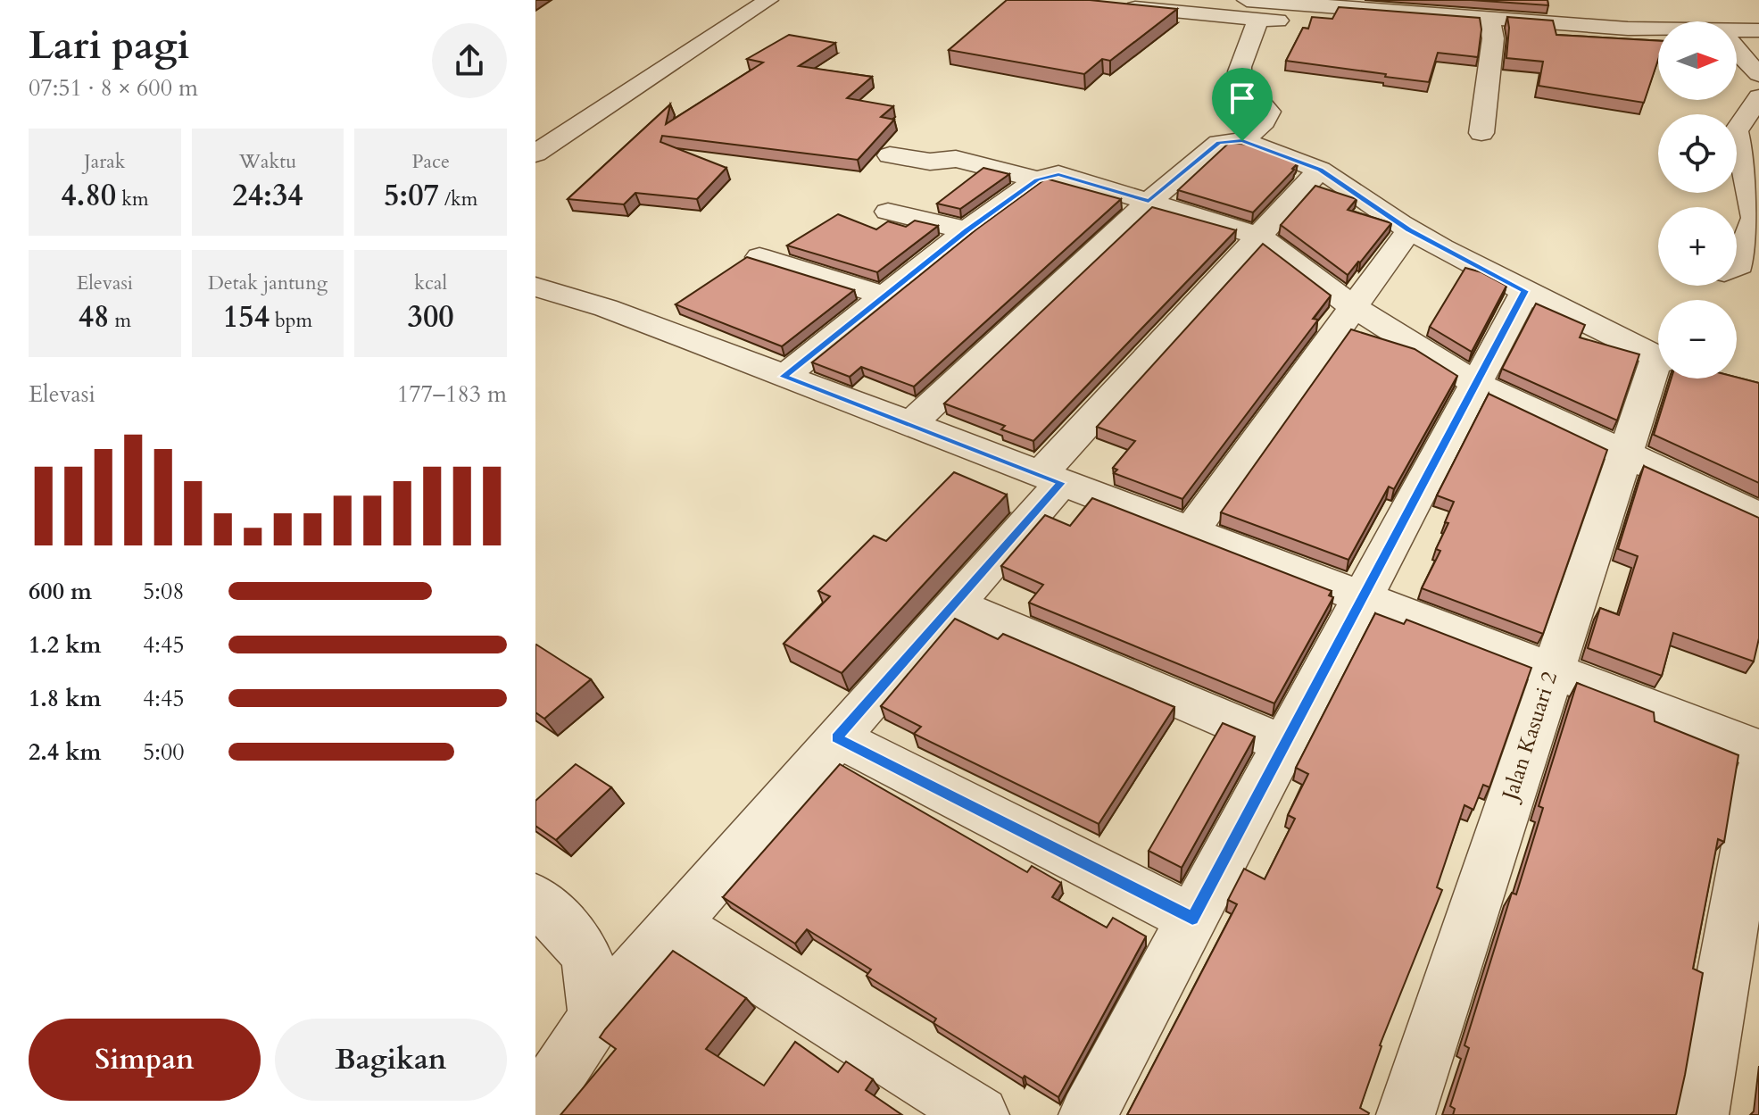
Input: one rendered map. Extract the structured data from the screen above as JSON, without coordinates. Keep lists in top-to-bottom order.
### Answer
{
  "streets": {
    "street": ["Jalan Kasuari 2"]
  },
  "north": "right",
  "page": {
    "heading": ["Lari pagi", "07:51 · 8 × 600 m"],
    "map_buttons": ["+", "−"],
    "stats": [
      ["Jarak", "4.80 km"],
      ["Waktu", "24:34"],
      ["Pace", "5:07 /km"],
      ["Elevasi", "48 m"],
      ["Detak jantung", "154 bpm"],
      ["kcal", "300"]
    ],
    "chart": ["Elevasi", "177–183 m"],
    "list": [
      {
        "name": "600 m",
        "note": "5:08"
      },
      {
        "name": "1.2 km",
        "note": "4:45"
      },
      {
        "name": "1.8 km",
        "note": "4:45"
      },
      {
        "name": "2.4 km",
        "note": "5:00"
      }
    ],
    "buttons": ["Simpan", "Bagikan"]
  }
}
